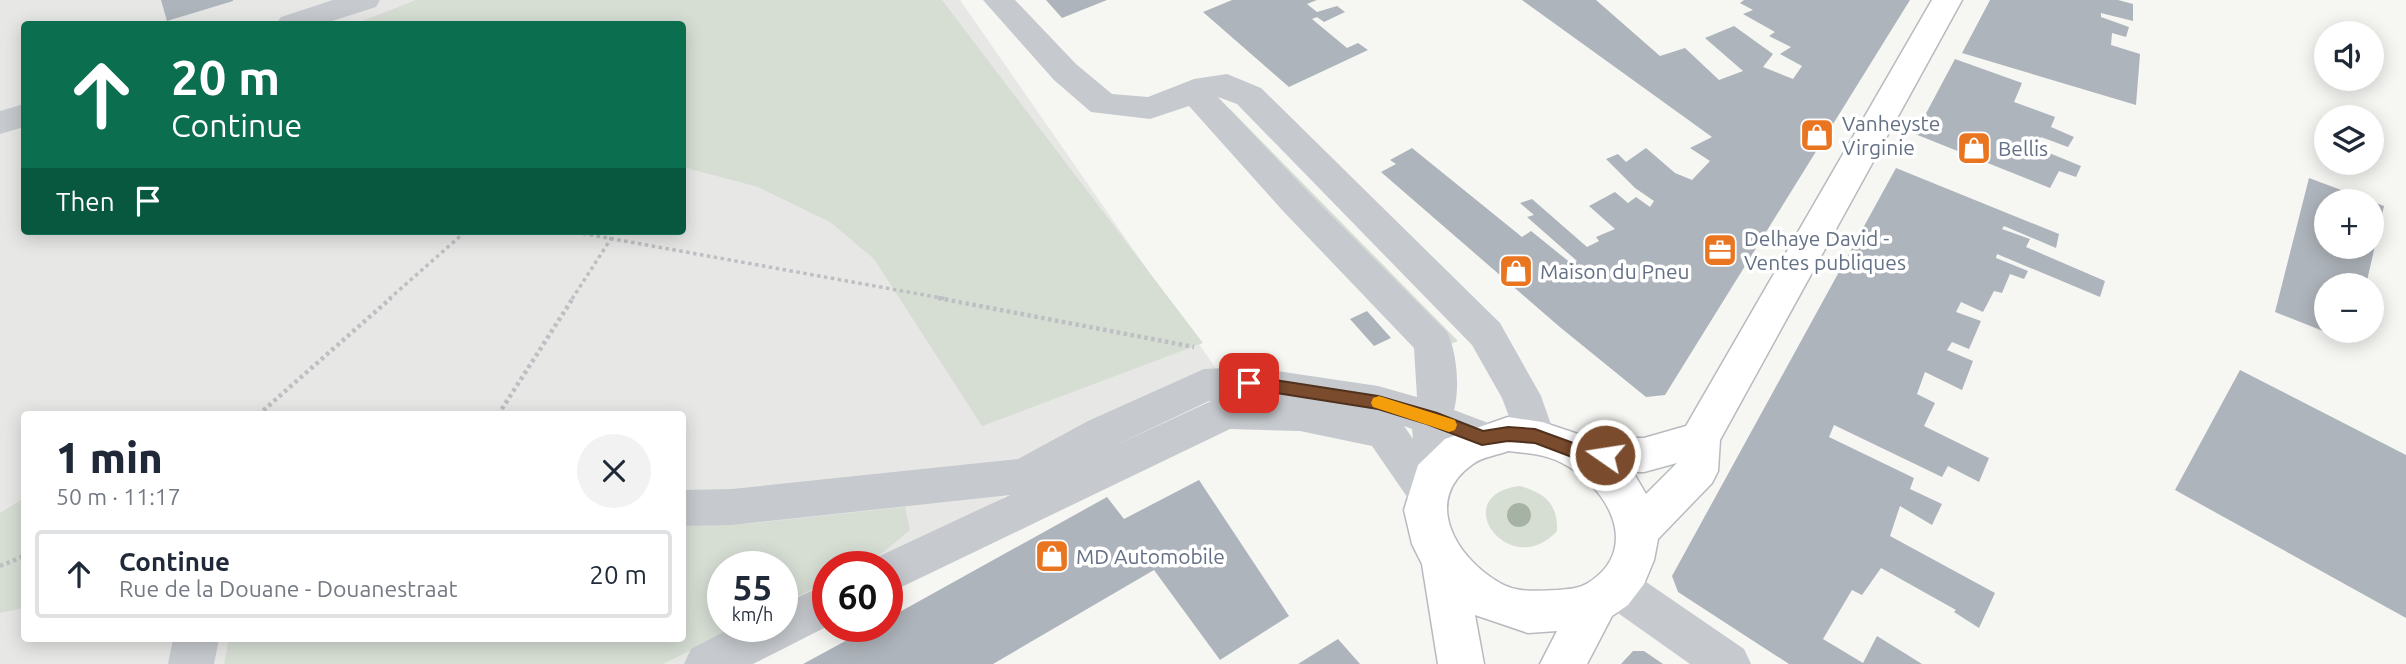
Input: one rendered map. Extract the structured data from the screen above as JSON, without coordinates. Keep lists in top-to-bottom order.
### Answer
{
  "places": {
    "shop": [
      "Vanheyste Virginie",
      "Bellis",
      "Maison du Pneu",
      "MD Automobile"
    ],
    "office": ["Delhaye David - Ventes publiques"]
  },
  "page": {
    "map_buttons": ["+", "−"],
    "turn": ["20 m", "Continue"],
    "then": "Then",
    "heading": ["1 min", "50 m · 11:17"],
    "list": [
      {
        "name": "Continue",
        "note": "Rue de la Douane - Douanestraat",
        "value": "20 m"
      }
    ],
    "speed": "55 km/h",
    "limit": "60"
  }
}
